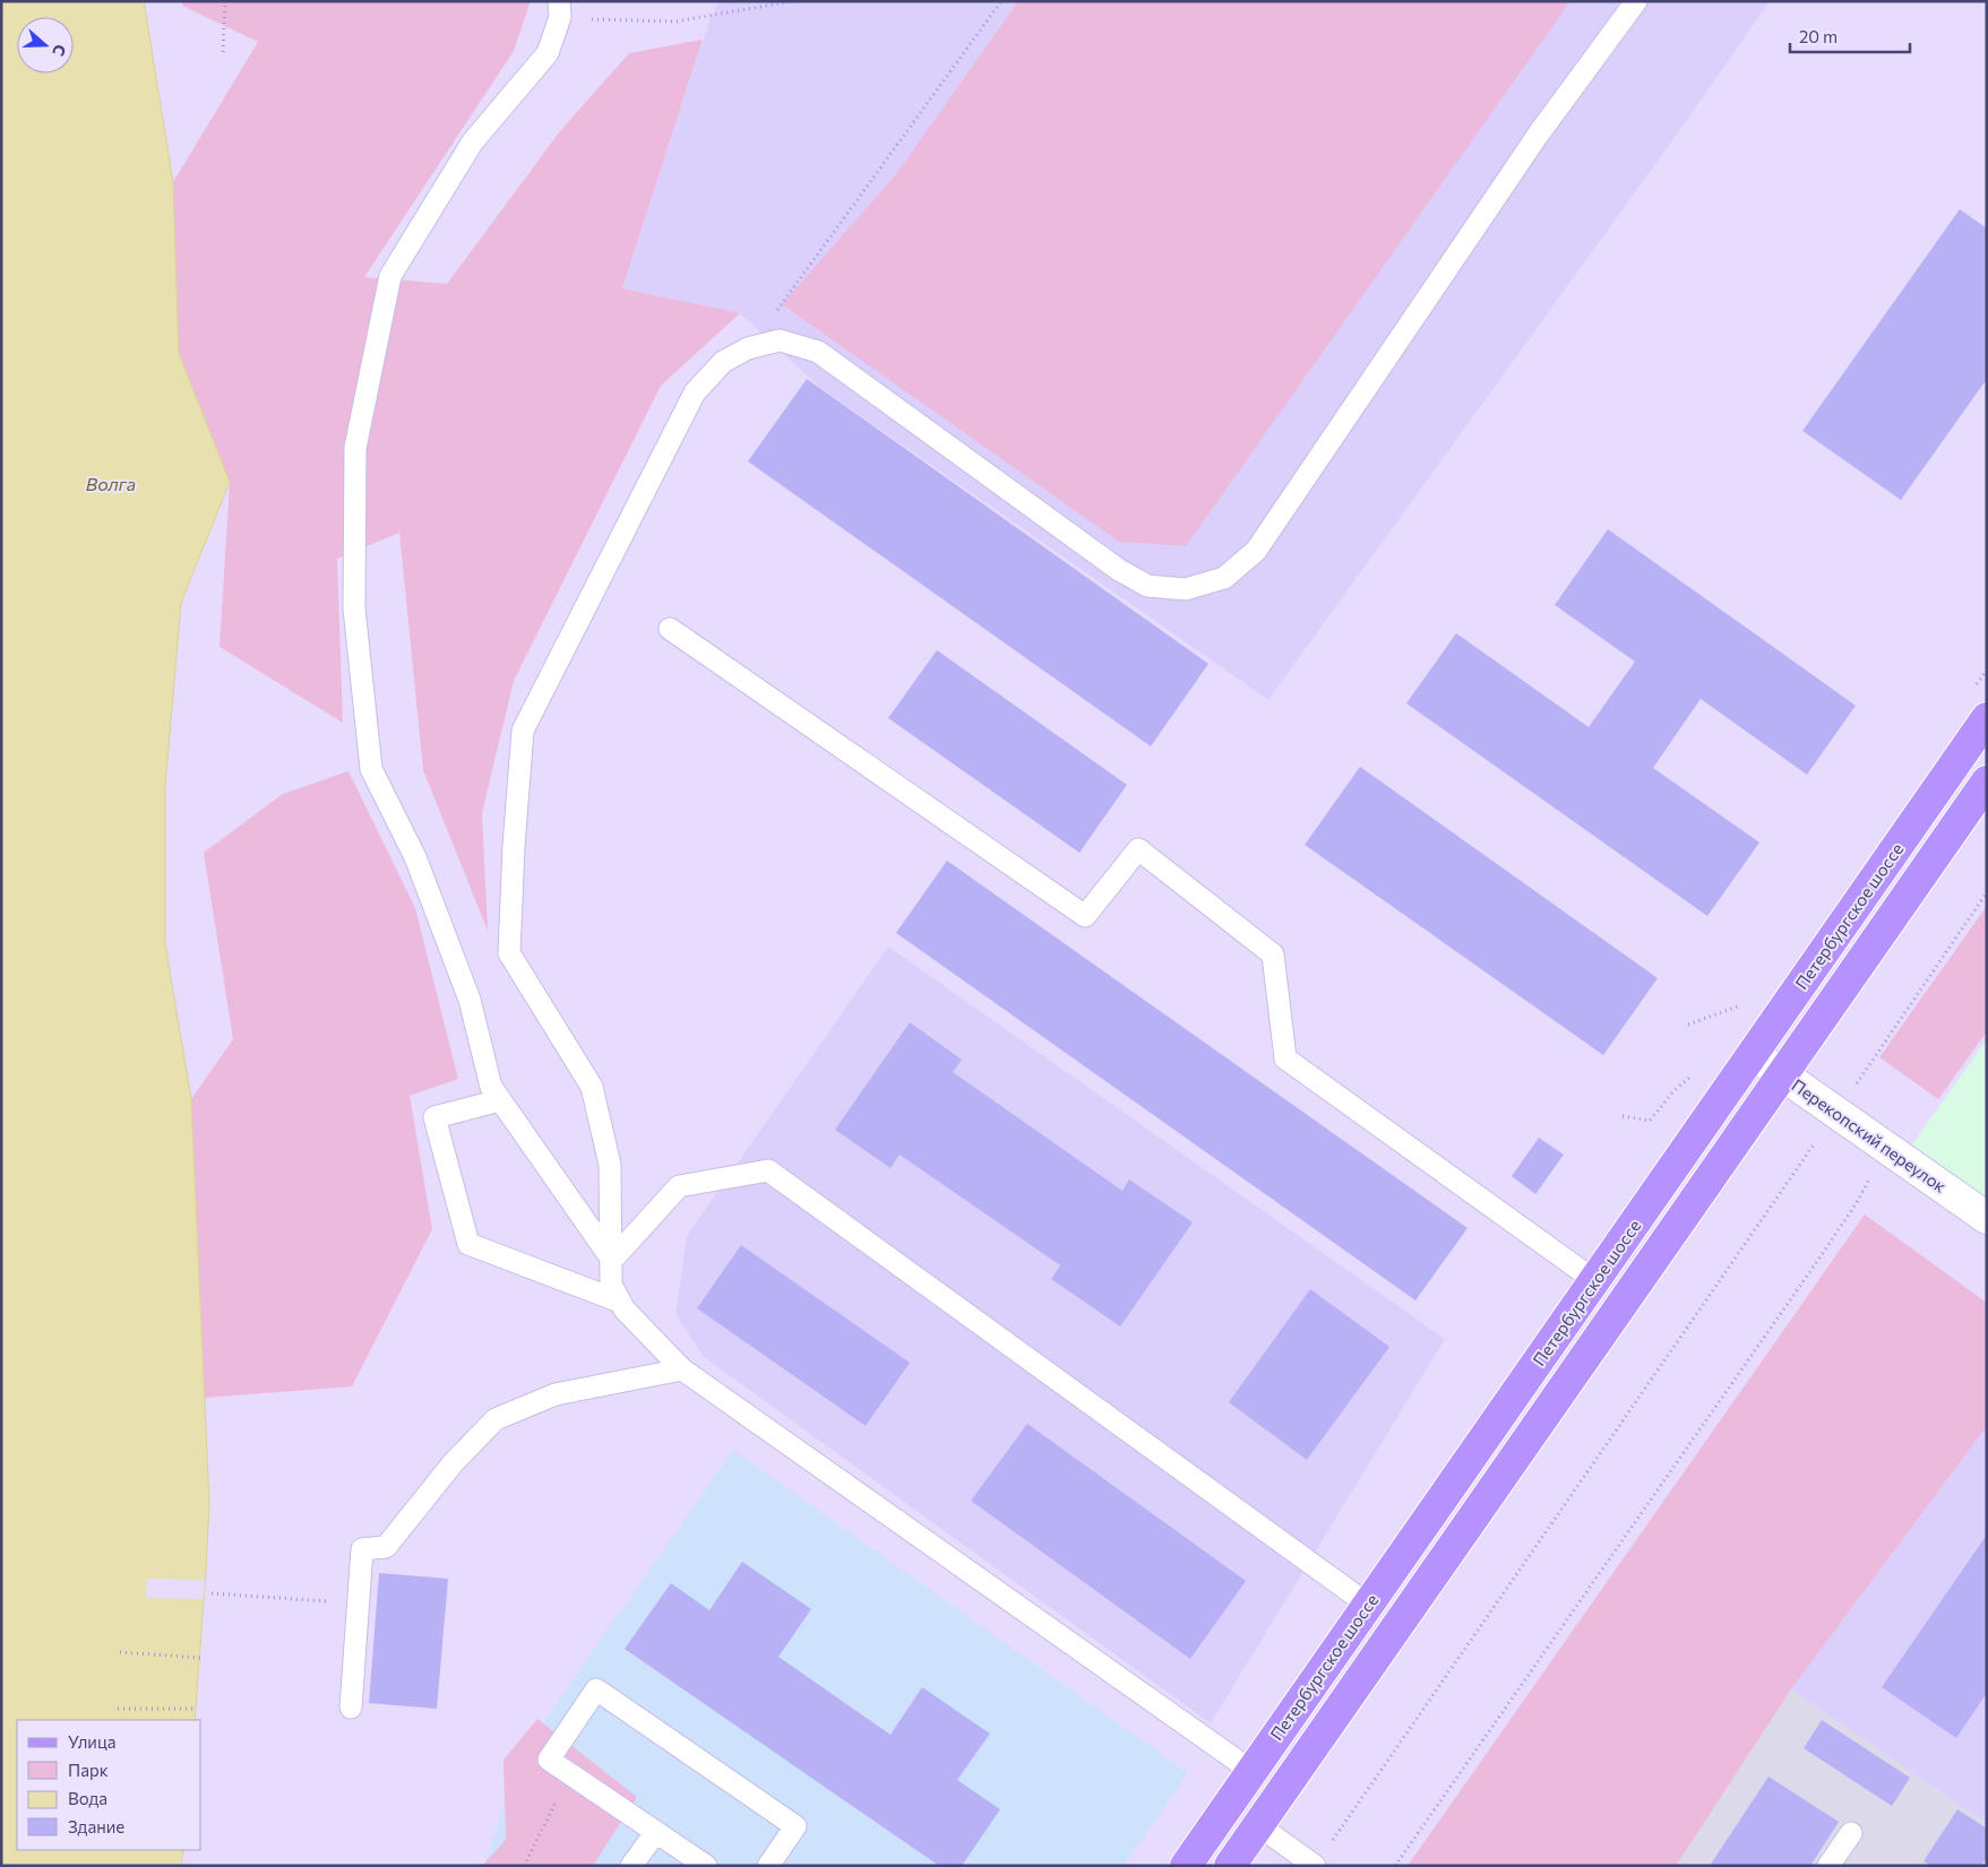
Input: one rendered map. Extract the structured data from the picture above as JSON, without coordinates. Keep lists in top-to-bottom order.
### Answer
{
  "streets": {
    "main road": ["Петербургское шоссе"],
    "street": ["Перекопский переулок"]
  },
  "crossings": [
    ["Петербургское шоссе", "Перекопский переулок"]
  ],
  "water": ["Волга"],
  "legend": [
    "Улица",
    "Парк",
    "Вода",
    "Здание"
  ],
  "scale_bar": "20 m",
  "north": "right"
}
